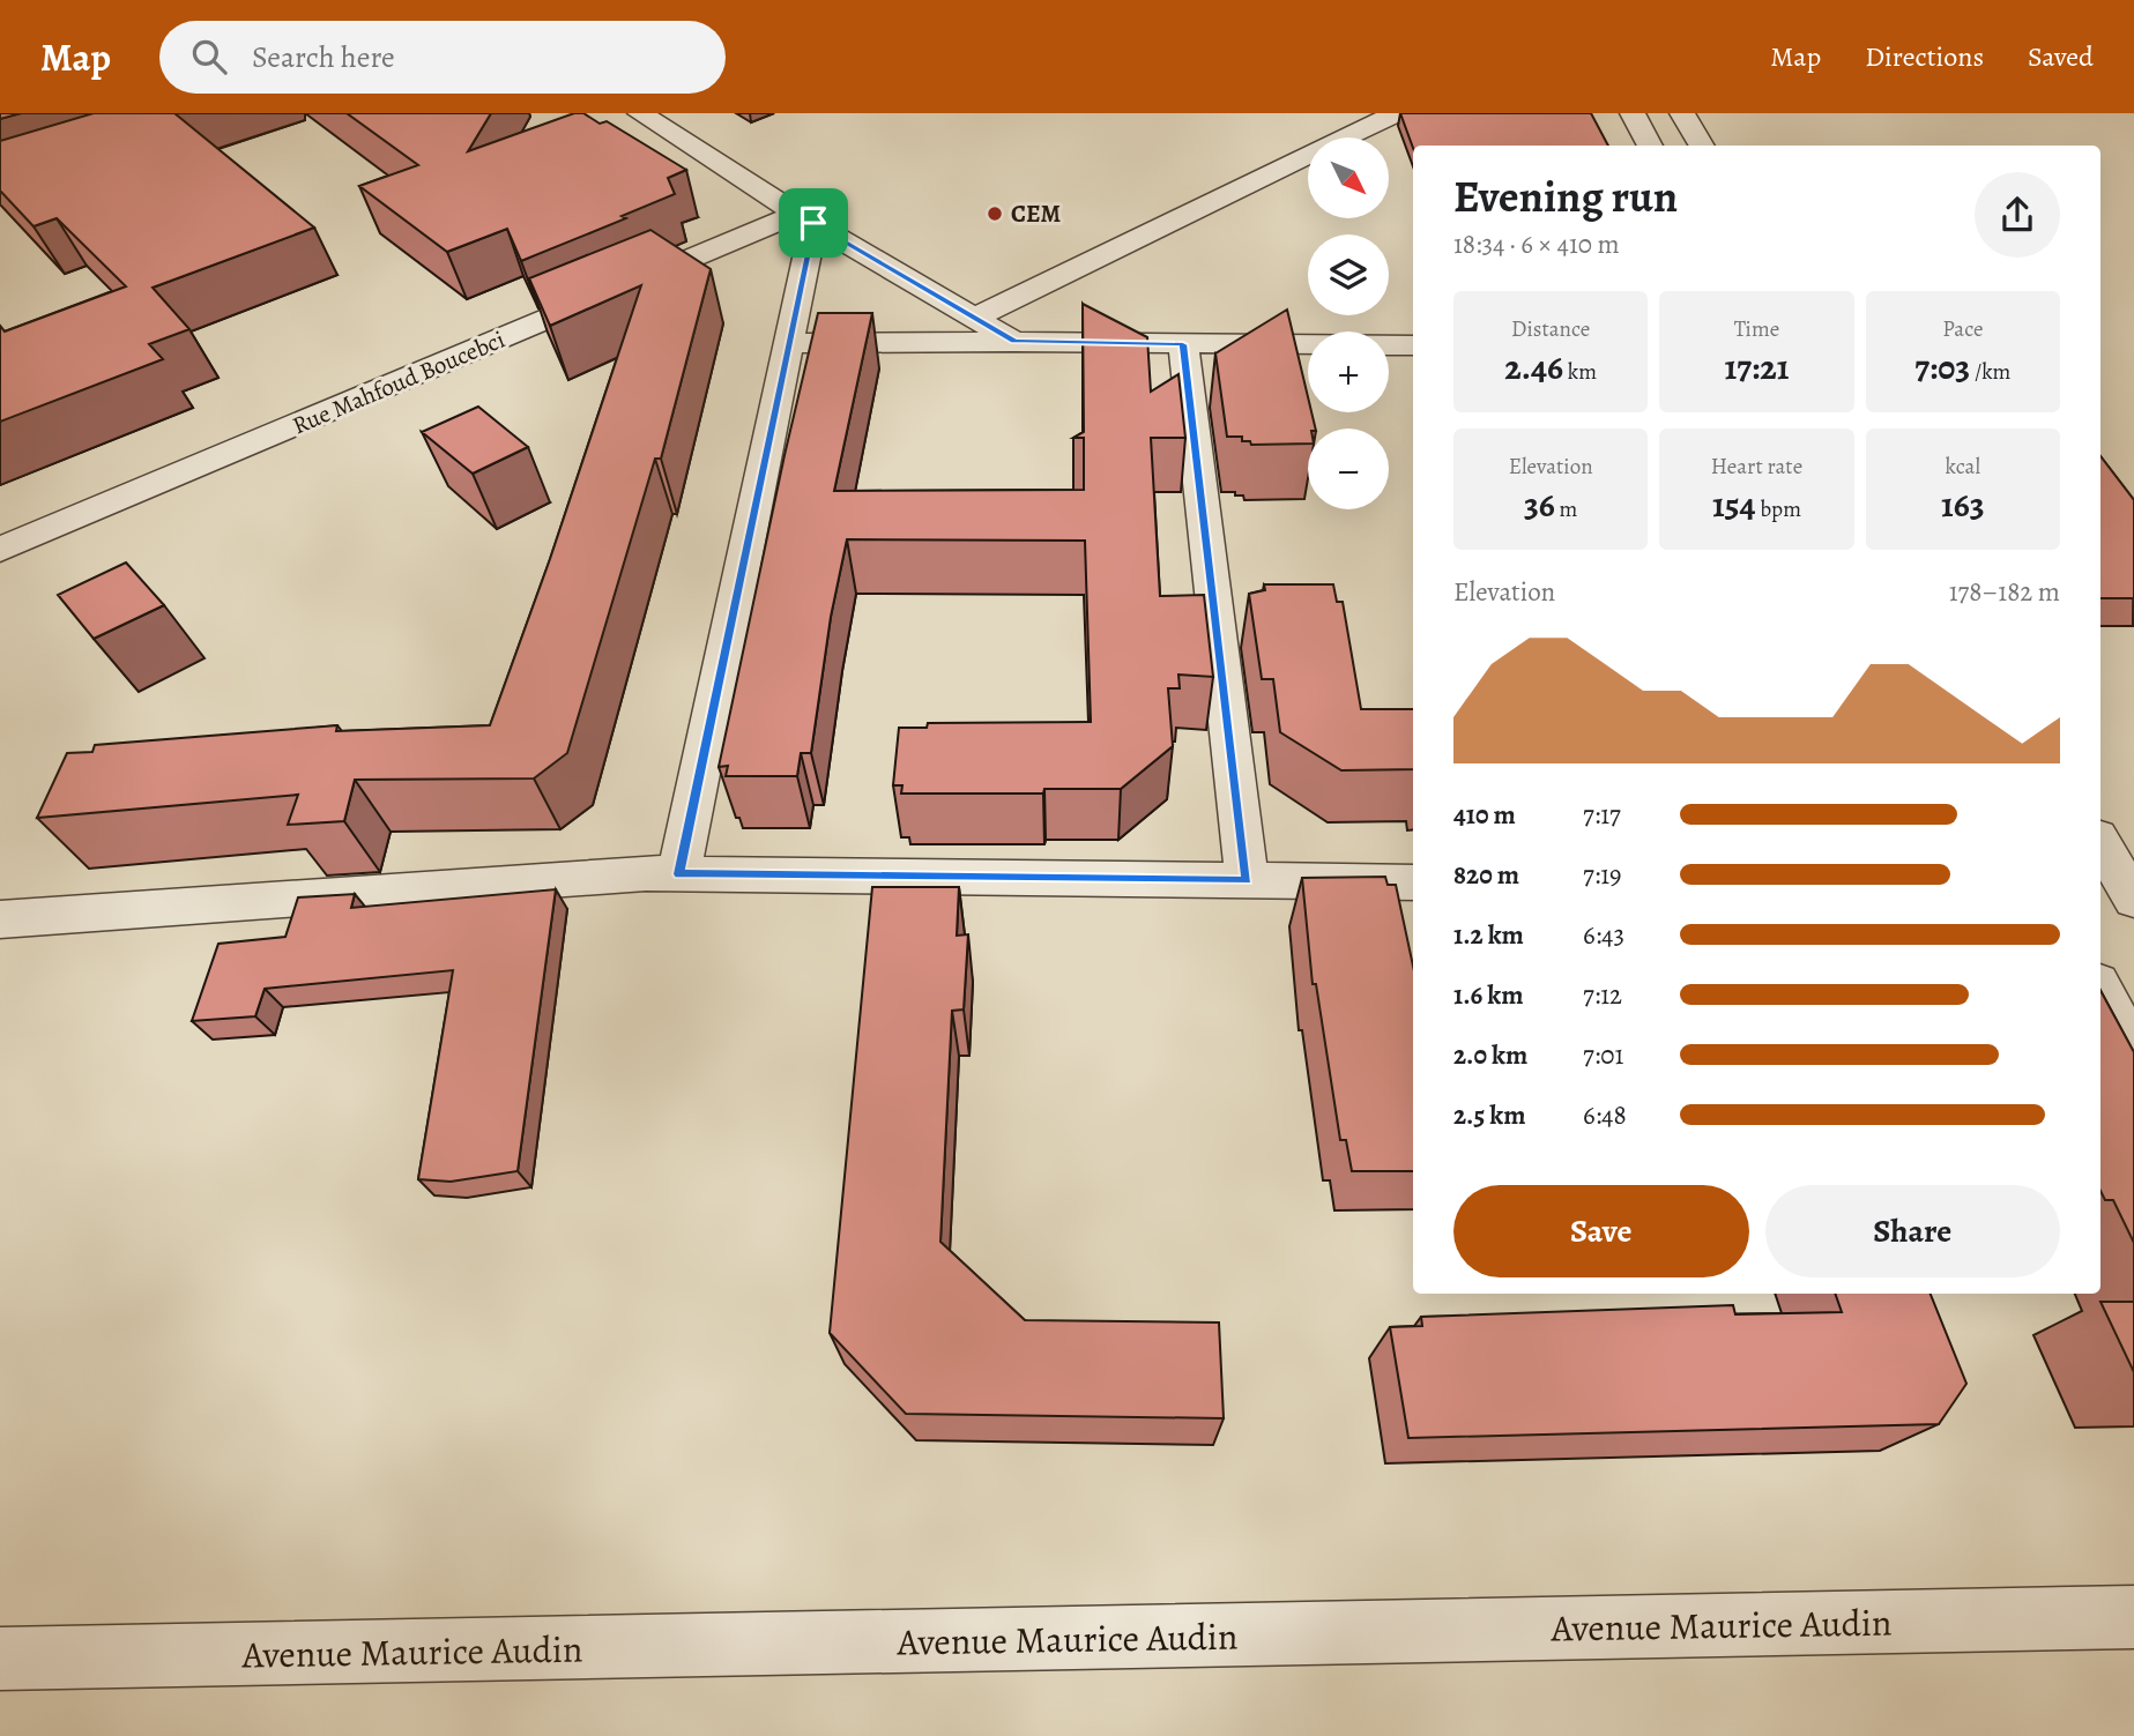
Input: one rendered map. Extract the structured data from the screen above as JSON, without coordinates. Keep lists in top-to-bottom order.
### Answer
{
  "streets": {
    "street": ["Rue Mahfoud Boucebci", "Avenue Maurice Audin"]
  },
  "places": ["CEM"],
  "north": "bottom right",
  "page": {
    "header": "Map",
    "search": "Search here",
    "nav": ["Map", "Directions", "Saved"],
    "map_buttons": ["+", "−"],
    "heading": ["Evening run", "18:34 · 6 × 410 m"],
    "stats": [
      ["Distance", "2.46 km"],
      ["Time", "17:21"],
      ["Pace", "7:03 /km"],
      ["Elevation", "36 m"],
      ["Heart rate", "154 bpm"],
      ["kcal", "163"]
    ],
    "chart": ["Elevation", "178–182 m"],
    "list": [
      {
        "name": "410 m",
        "note": "7:17"
      },
      {
        "name": "820 m",
        "note": "7:19"
      },
      {
        "name": "1.2 km",
        "note": "6:43"
      },
      {
        "name": "1.6 km",
        "note": "7:12"
      },
      {
        "name": "2.0 km",
        "note": "7:01"
      },
      {
        "name": "2.5 km",
        "note": "6:48"
      }
    ],
    "buttons": ["Save", "Share"]
  }
}
